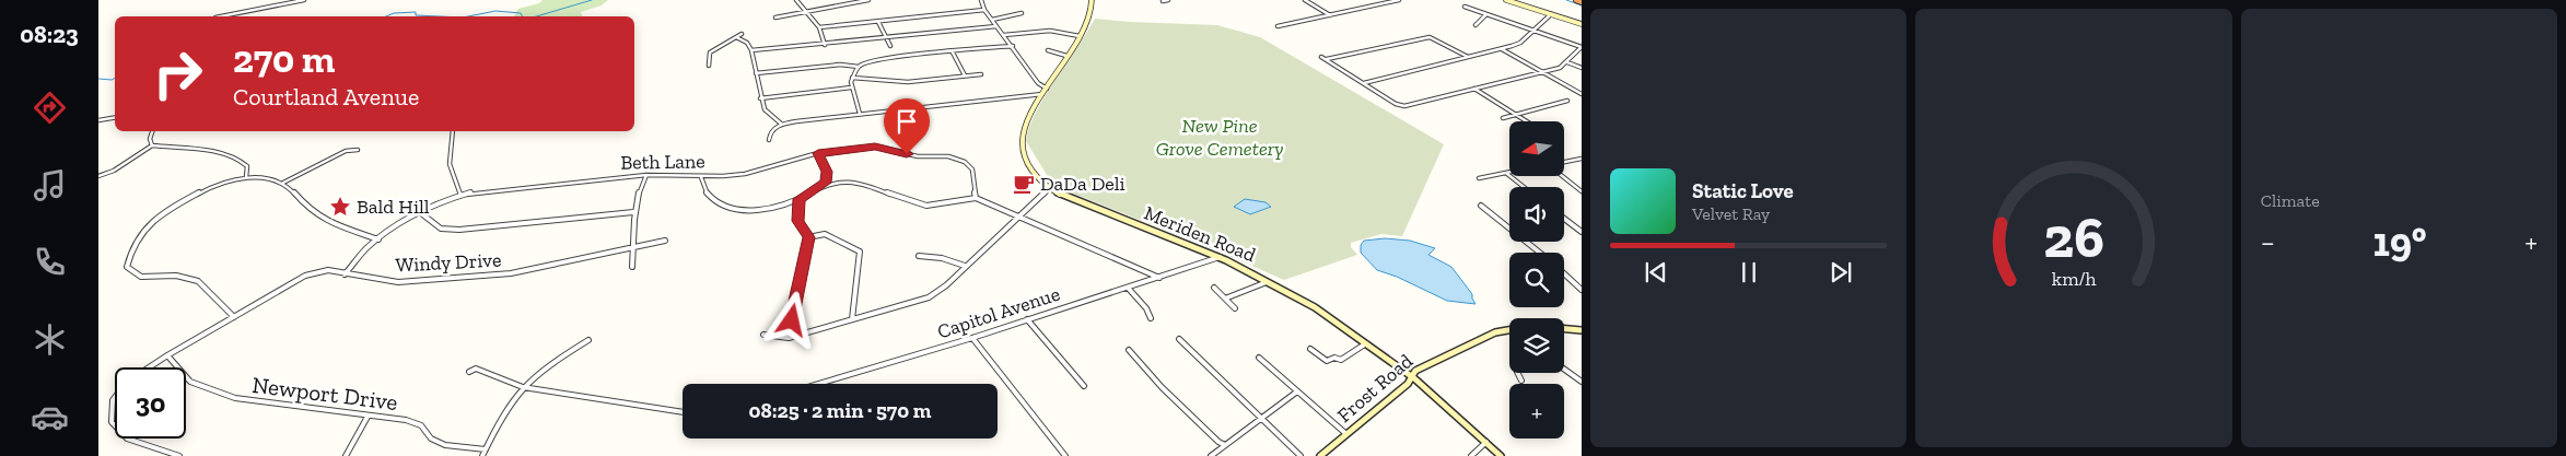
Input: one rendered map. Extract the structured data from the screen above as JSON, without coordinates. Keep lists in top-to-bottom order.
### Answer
{
  "streets": {
    "main road": ["Meriden Road", "Frost Road"],
    "street": [
      "Beth Lane",
      "Windy Drive",
      "Capitol Avenue",
      "Newport Drive"
    ]
  },
  "crossings": [
    ["Beth Lane", "Windy Drive"],
    ["Meriden Road", "Capitol Avenue"],
    ["Meriden Road", "Frost Road"],
    ["Windy Drive", "Newport Drive"]
  ],
  "parks": ["New Pine Grove Cemetery"],
  "places": {
    "cafe": ["DaDa Deli"],
    "place": ["Bald Hill"]
  },
  "north": "left",
  "page": {
    "tabs": "08:23",
    "tile": "Climate",
    "turn": ["270 m", "Courtland Avenue"],
    "map_buttons": "+",
    "song": ["Static Love", "Velvet Ray"],
    "heat": ["−", "19°", "+"],
    "limit": "30",
    "trip": "08:25 · 2 min · 570 m",
    "gauge": ["26", "km/h"]
  }
}
